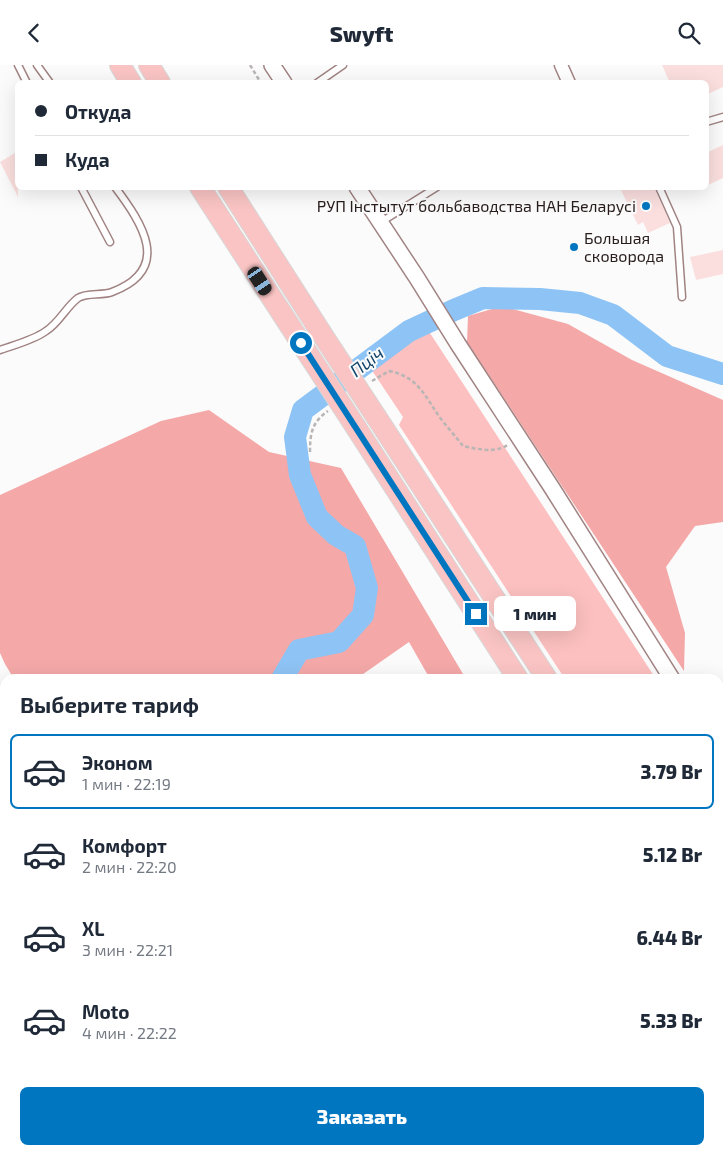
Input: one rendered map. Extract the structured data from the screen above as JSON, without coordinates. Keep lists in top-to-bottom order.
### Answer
{
  "water": ["Пціч"],
  "places": ["РУП Інстытут больбаводства НАН Беларусі", "Большая сковорода"],
  "page": {
    "header": "Swyft",
    "banner": ["Откуда", "Куда"],
    "bubble": "1 мин",
    "heading": "Выберите тариф",
    "list": [
      {
        "name": "Эконом",
        "note": "1 мин · 22:19",
        "value": "3.79 Br"
      },
      {
        "name": "Комфорт",
        "note": "2 мин · 22:20",
        "value": "5.12 Br"
      },
      {
        "name": "XL",
        "note": "3 мин · 22:21",
        "value": "6.44 Br"
      },
      {
        "name": "Moto",
        "note": "4 мин · 22:22",
        "value": "5.33 Br"
      }
    ],
    "buttons": "Заказать"
  }
}
